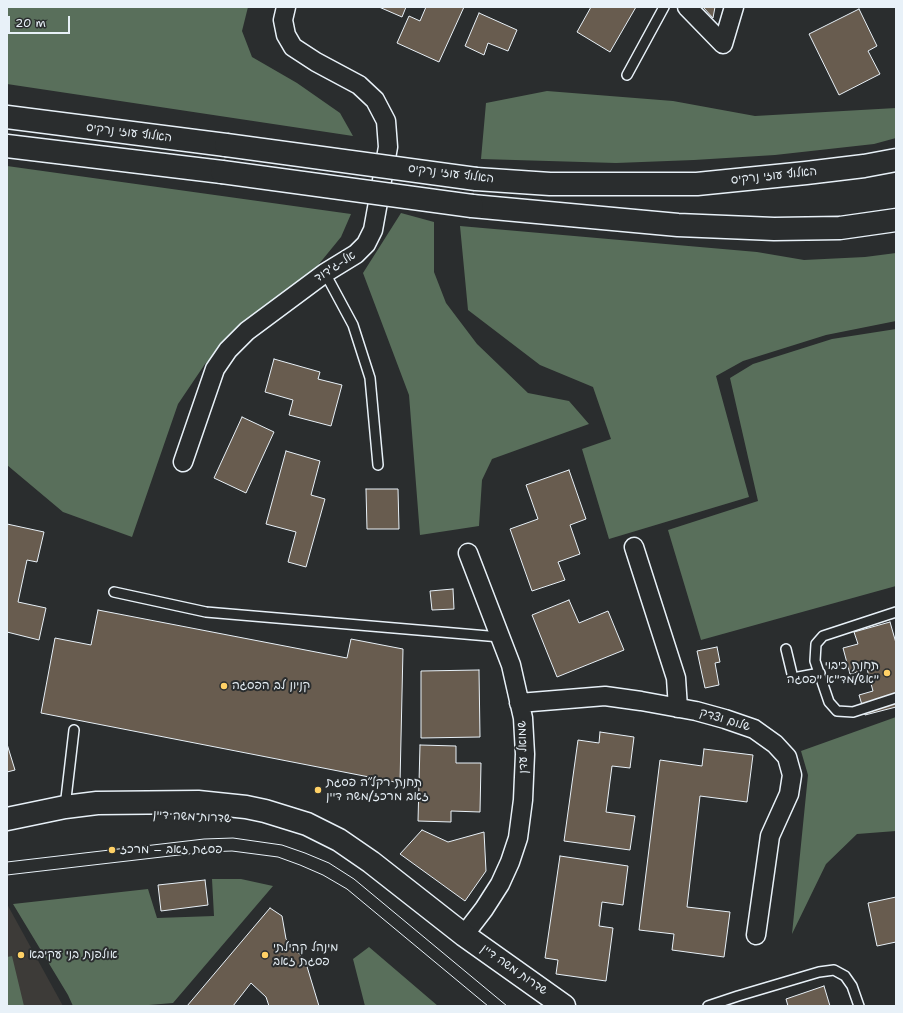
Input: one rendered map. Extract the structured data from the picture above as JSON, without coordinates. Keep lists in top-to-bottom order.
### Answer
{
  "streets": {
    "main road": ["האלוף עוזי נרקיס", "שדרות משה דיין"],
    "street": ["אל-ג'דוד", "שלום וצדק", "שמואל עדן"]
  },
  "crossings": [
    ["שלום וצדק", "שמואל עדן"],
    ["שמואל עדן", "שדרות משה דיין"]
  ],
  "places": [
    "תחנת כיבוי אש/מד\"א \"פסגה\"",
    "קניון לב הפסגה",
    "תחנת רקל״ה פסגת זאב מרכז/משה דיין",
    "פסגת זאב – מרכז",
    "אולפנת בני עקיבא",
    "מינהל קהילתי פסגת זאב"
  ],
  "scale_bar": "20 m"
}
